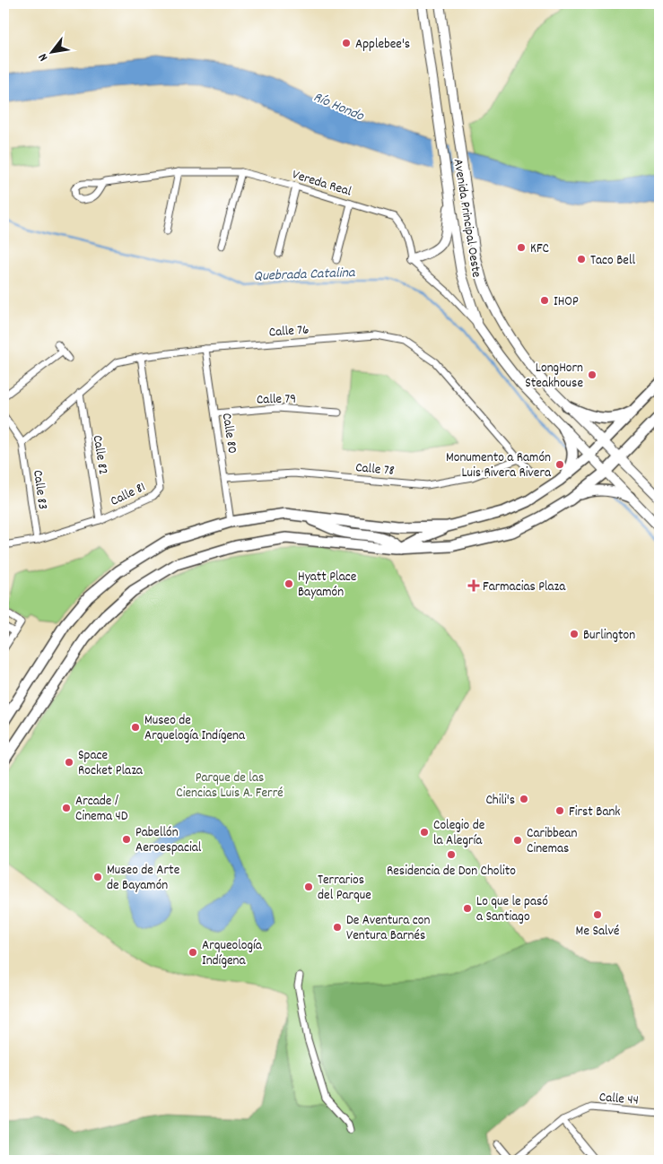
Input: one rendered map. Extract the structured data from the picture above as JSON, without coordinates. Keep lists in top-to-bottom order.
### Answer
{
  "streets": {
    "main road": ["Avenida Principal Oeste"],
    "street": [
      "Vereda Real",
      "Calle 76",
      "Calle 79",
      "Calle 80",
      "Calle 82",
      "Calle 78",
      "Calle 83",
      "Calle 81",
      "Calle 44"
    ]
  },
  "crossings": [
    ["Calle 76", "Calle 80"],
    ["Calle 76", "Calle 82"],
    ["Calle 76", "Calle 78"],
    ["Calle 76", "Calle 83"],
    ["Calle 76", "Calle 81"],
    ["Calle 79", "Calle 80"],
    ["Calle 80", "Calle 78"],
    ["Calle 82", "Calle 81"],
    ["Calle 83", "Calle 81"]
  ],
  "water": ["Río Hondo", "Quebrada Catalina"],
  "parks": ["Parque de las Ciencias Luis A. Ferré"],
  "places": {
    "other": [
      "Applebee's",
      "KFC",
      "Taco Bell",
      "IHOP",
      "LongHorn Steakhouse",
      "Monumento a Ramón Luis Rivera Rivera",
      "Hyatt Place Bayamón",
      "Burlington",
      "Museo de Arquelogía Indígena",
      "Space Rocket Plaza",
      "Chili's",
      "Arcade / Cinema 4D",
      "First Bank",
      "Colegio de la Alegría",
      "Pabellón Aeroespacial",
      "Caribbean Cinemas",
      "Residencia de Don Cholito",
      "Museo de Arte de Bayamón",
      "Terrarios del Parque",
      "Lo que le pasó a Santiago",
      "Me Salvé",
      "De Aventura con Ventura Barnés",
      "Arqueología Indígena"
    ],
    "health": ["Farmacias Plaza"]
  },
  "north": "bottom left"
}
